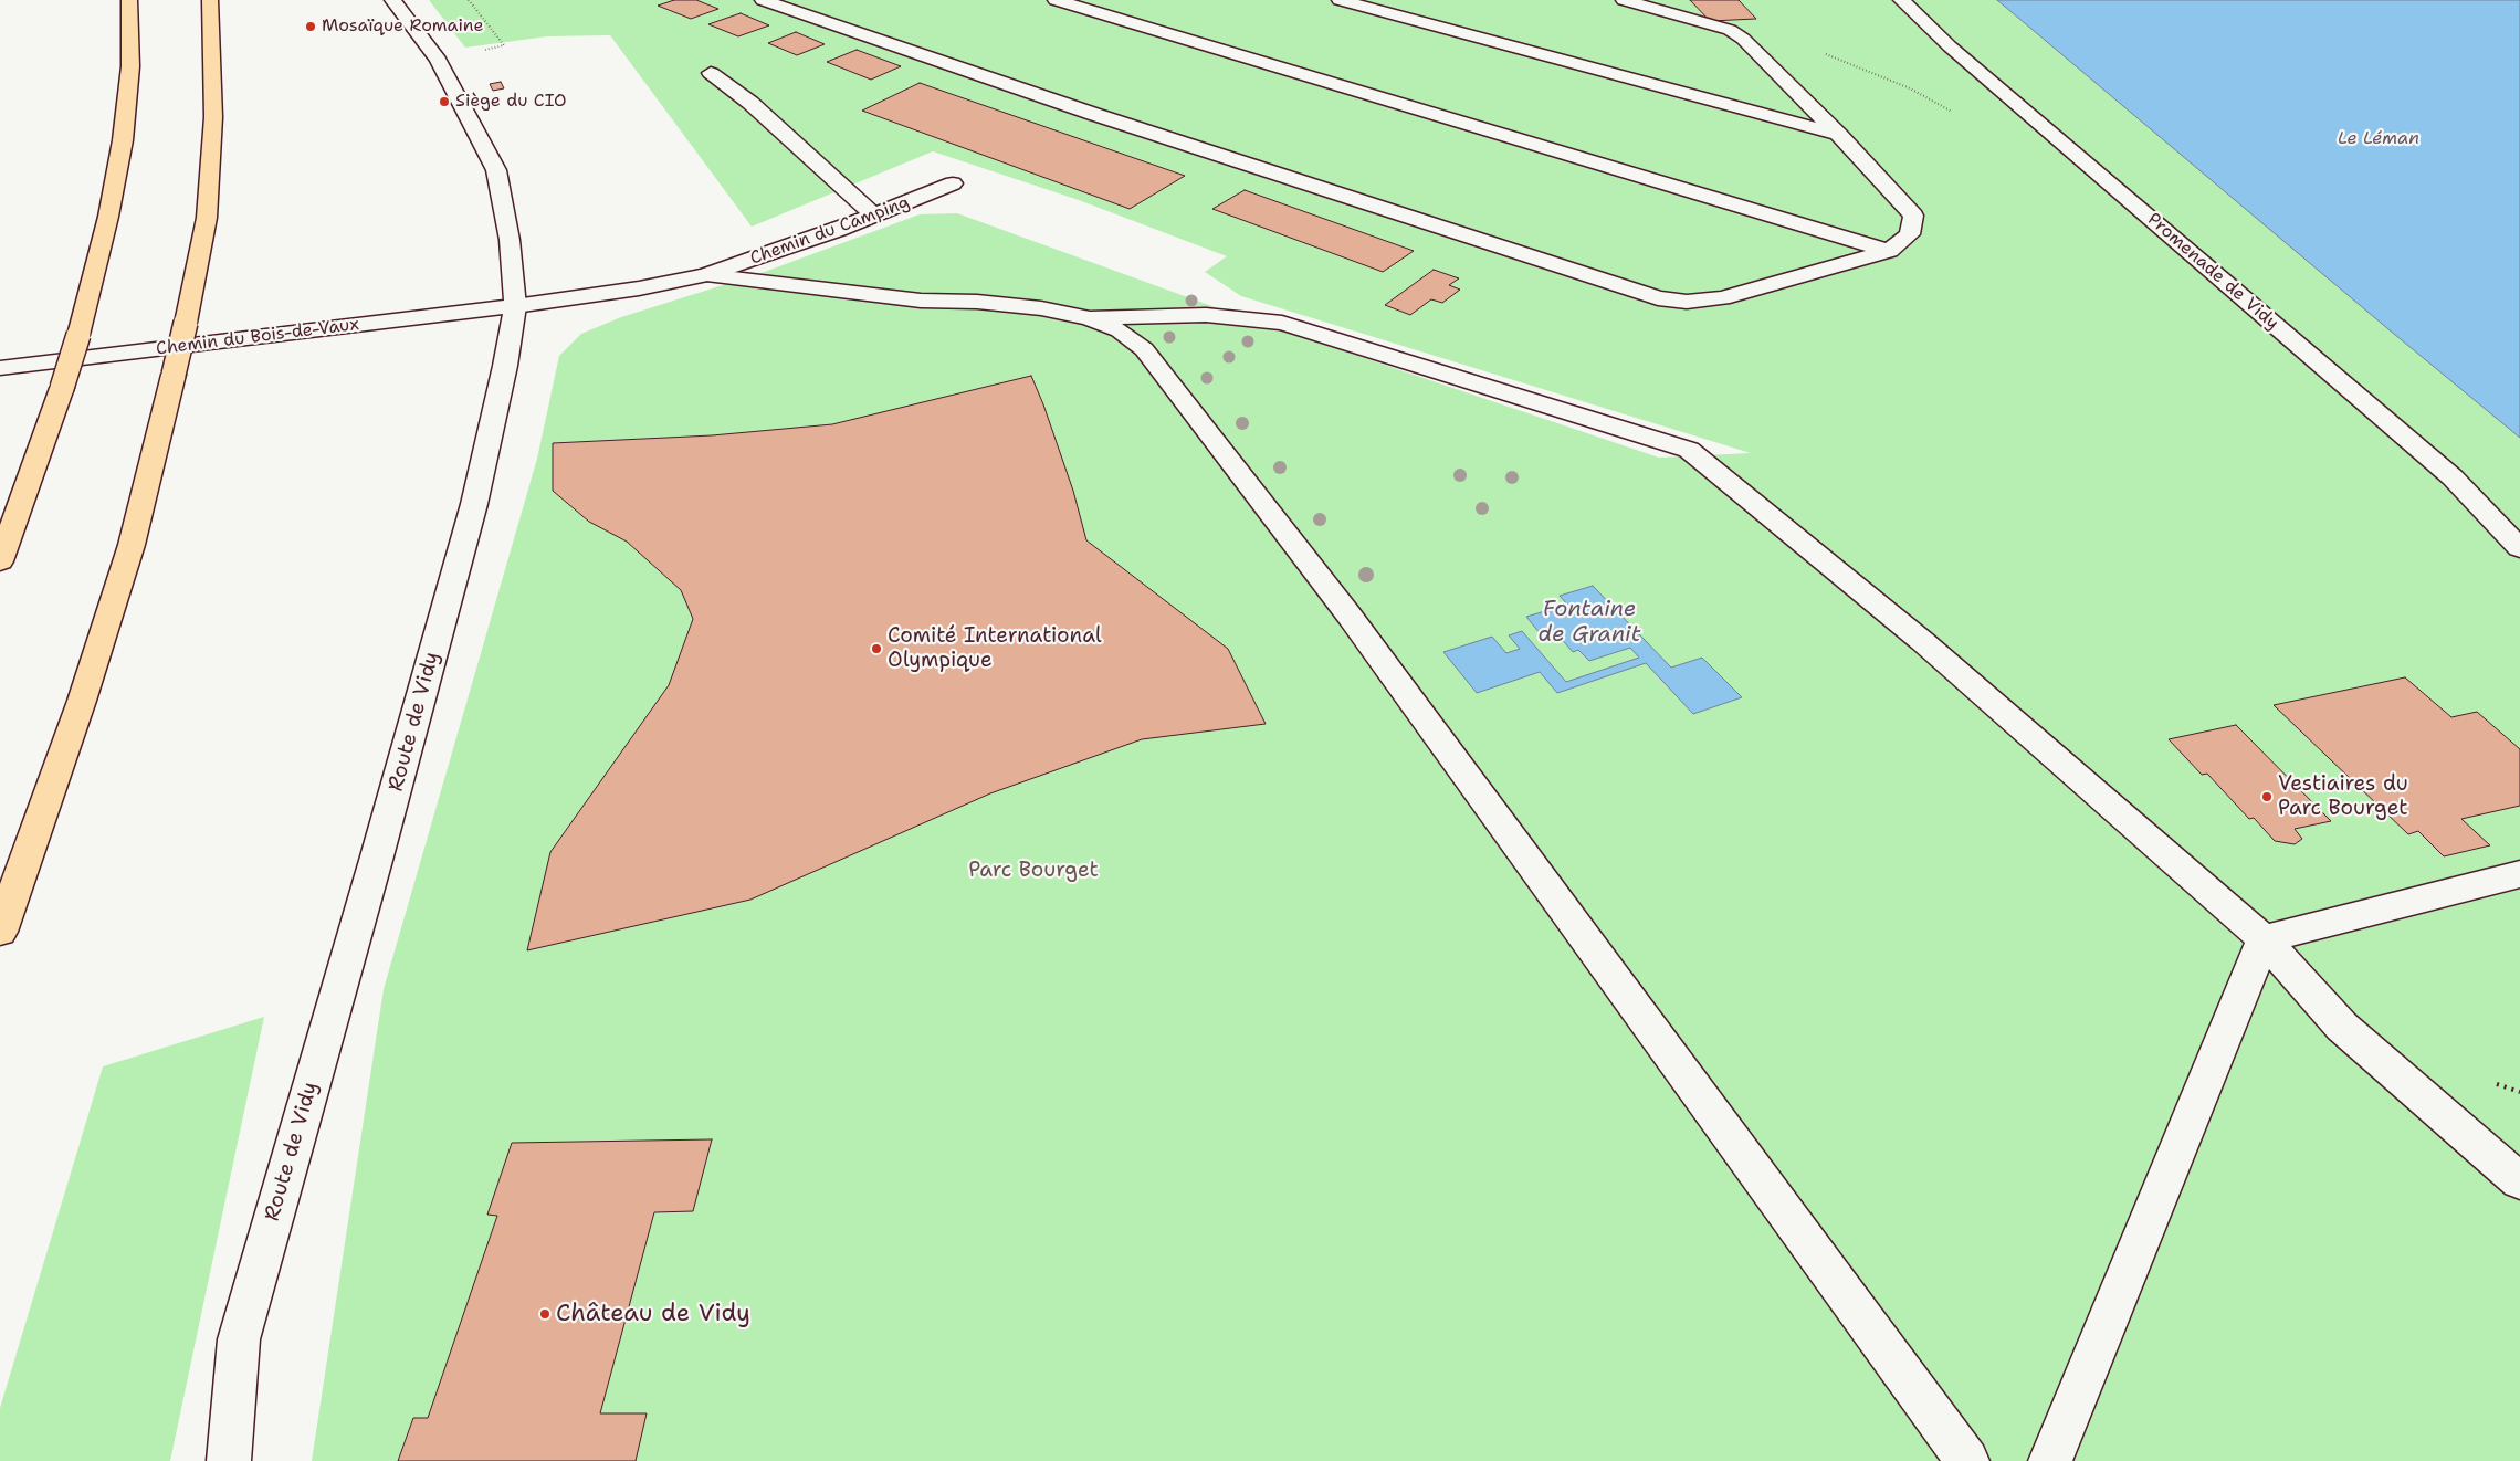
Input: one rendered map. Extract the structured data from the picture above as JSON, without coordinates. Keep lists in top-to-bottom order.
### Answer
{
  "streets": {
    "street": [
      "Chemin du Camping",
      "Promenade de Vidy",
      "Chemin du Bois-de-Vaux",
      "Route de Vidy"
    ]
  },
  "crossings": [
    ["Chemin du Camping", "Chemin du Bois-de-Vaux"],
    ["Chemin du Bois-de-Vaux", "Route de Vidy"]
  ],
  "water": ["Le Léman", "Fontaine de Granit"],
  "parks": ["Parc Bourget"],
  "places": [
    "Mosaïque Romaine",
    "Siège du CIO",
    "Comité International Olympique",
    "Vestiaires du Parc Bourget",
    "Château de Vidy"
  ]
}
